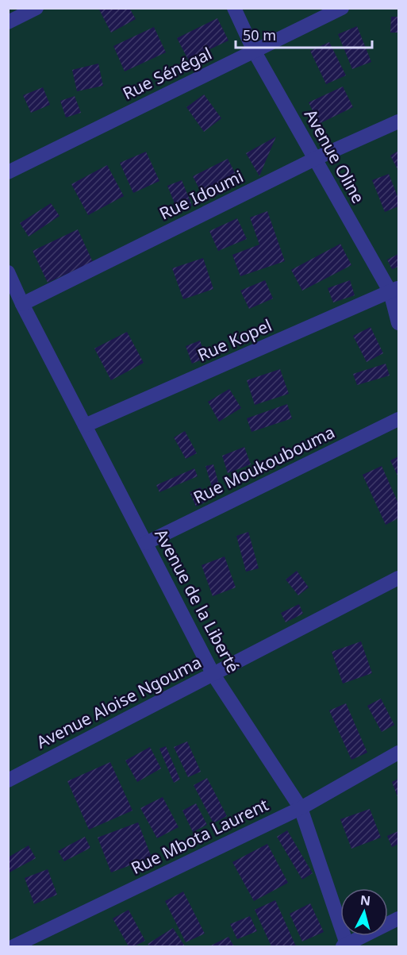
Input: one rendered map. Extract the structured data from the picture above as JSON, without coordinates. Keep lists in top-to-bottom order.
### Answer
{
  "streets": {
    "street": [
      "Rue Sénégal",
      "Avenue Oline",
      "Rue Idoumi",
      "Rue Kopel",
      "Rue Moukoubouma",
      "Avenue de la Liberté",
      "Avenue Aloise Ngouma",
      "Rue Mbota Laurent"
    ]
  },
  "crossings": [
    ["Rue Sénégal", "Avenue Oline"],
    ["Avenue Oline", "Rue Idoumi"],
    ["Avenue Oline", "Rue Kopel"],
    ["Rue Idoumi", "Avenue de la Liberté"],
    ["Rue Kopel", "Avenue de la Liberté"],
    ["Rue Moukoubouma", "Avenue de la Liberté"],
    ["Avenue de la Liberté", "Avenue Aloise Ngouma"],
    ["Avenue de la Liberté", "Rue Mbota Laurent"]
  ],
  "scale_bar": "50 m",
  "north": "top"
}
